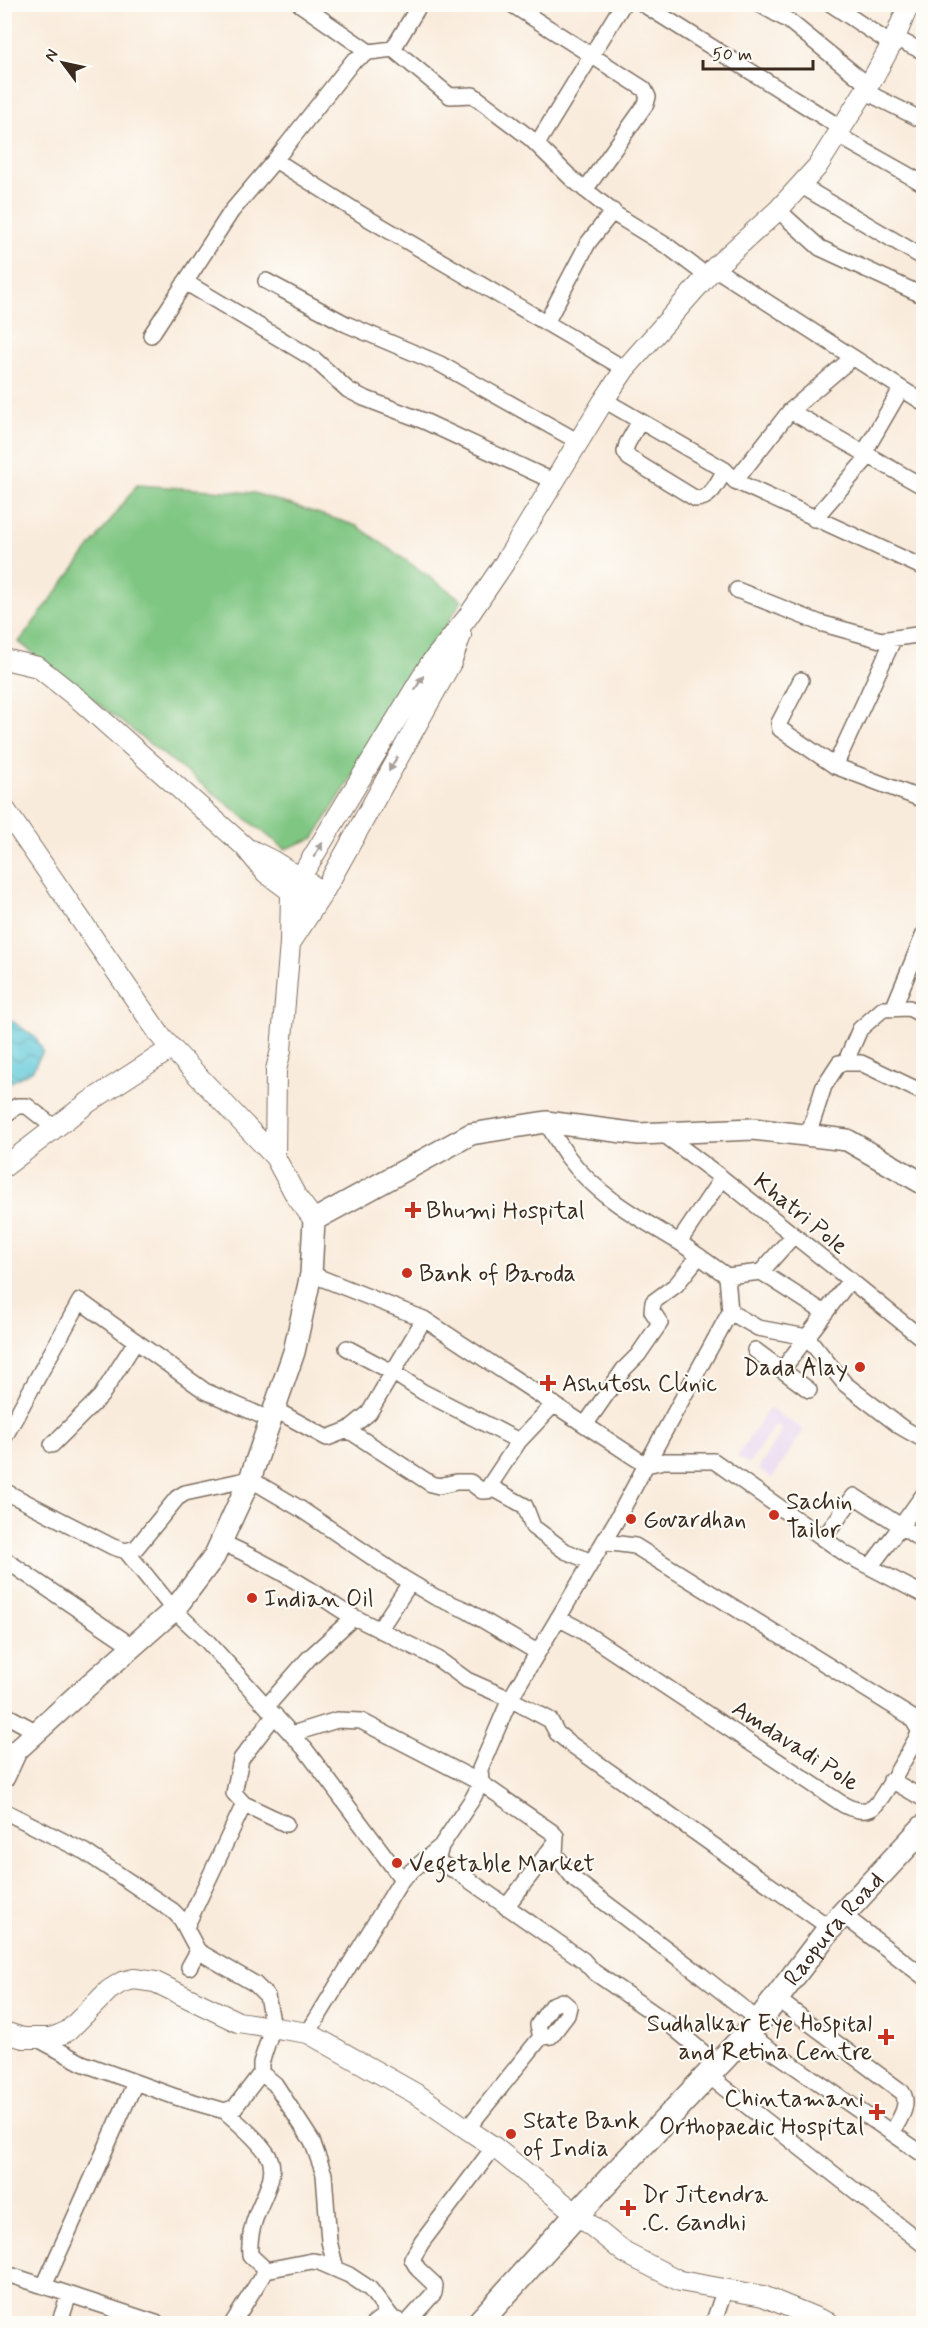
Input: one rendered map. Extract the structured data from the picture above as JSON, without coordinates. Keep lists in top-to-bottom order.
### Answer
{
  "streets": {
    "main road": ["Raopura Road"],
    "street": ["Khatri Pole", "Amdavadi Pole"]
  },
  "places": {
    "health": [
      "Bhumi Hospital",
      "Ashutosh Clinic",
      "Sudhalkar Eye Hospital and Retina Centre",
      "Chintamani Orthopaedic Hospital",
      "Dr Jitendra .C. Gandhi"
    ],
    "other": [
      "Bank of Baroda",
      "Dada Alay",
      "Sachin Tailor",
      "Govardhan",
      "Indian Oil",
      "Vegetable Market",
      "State Bank of India"
    ]
  },
  "scale_bar": "50 m",
  "north": "top left"
}
